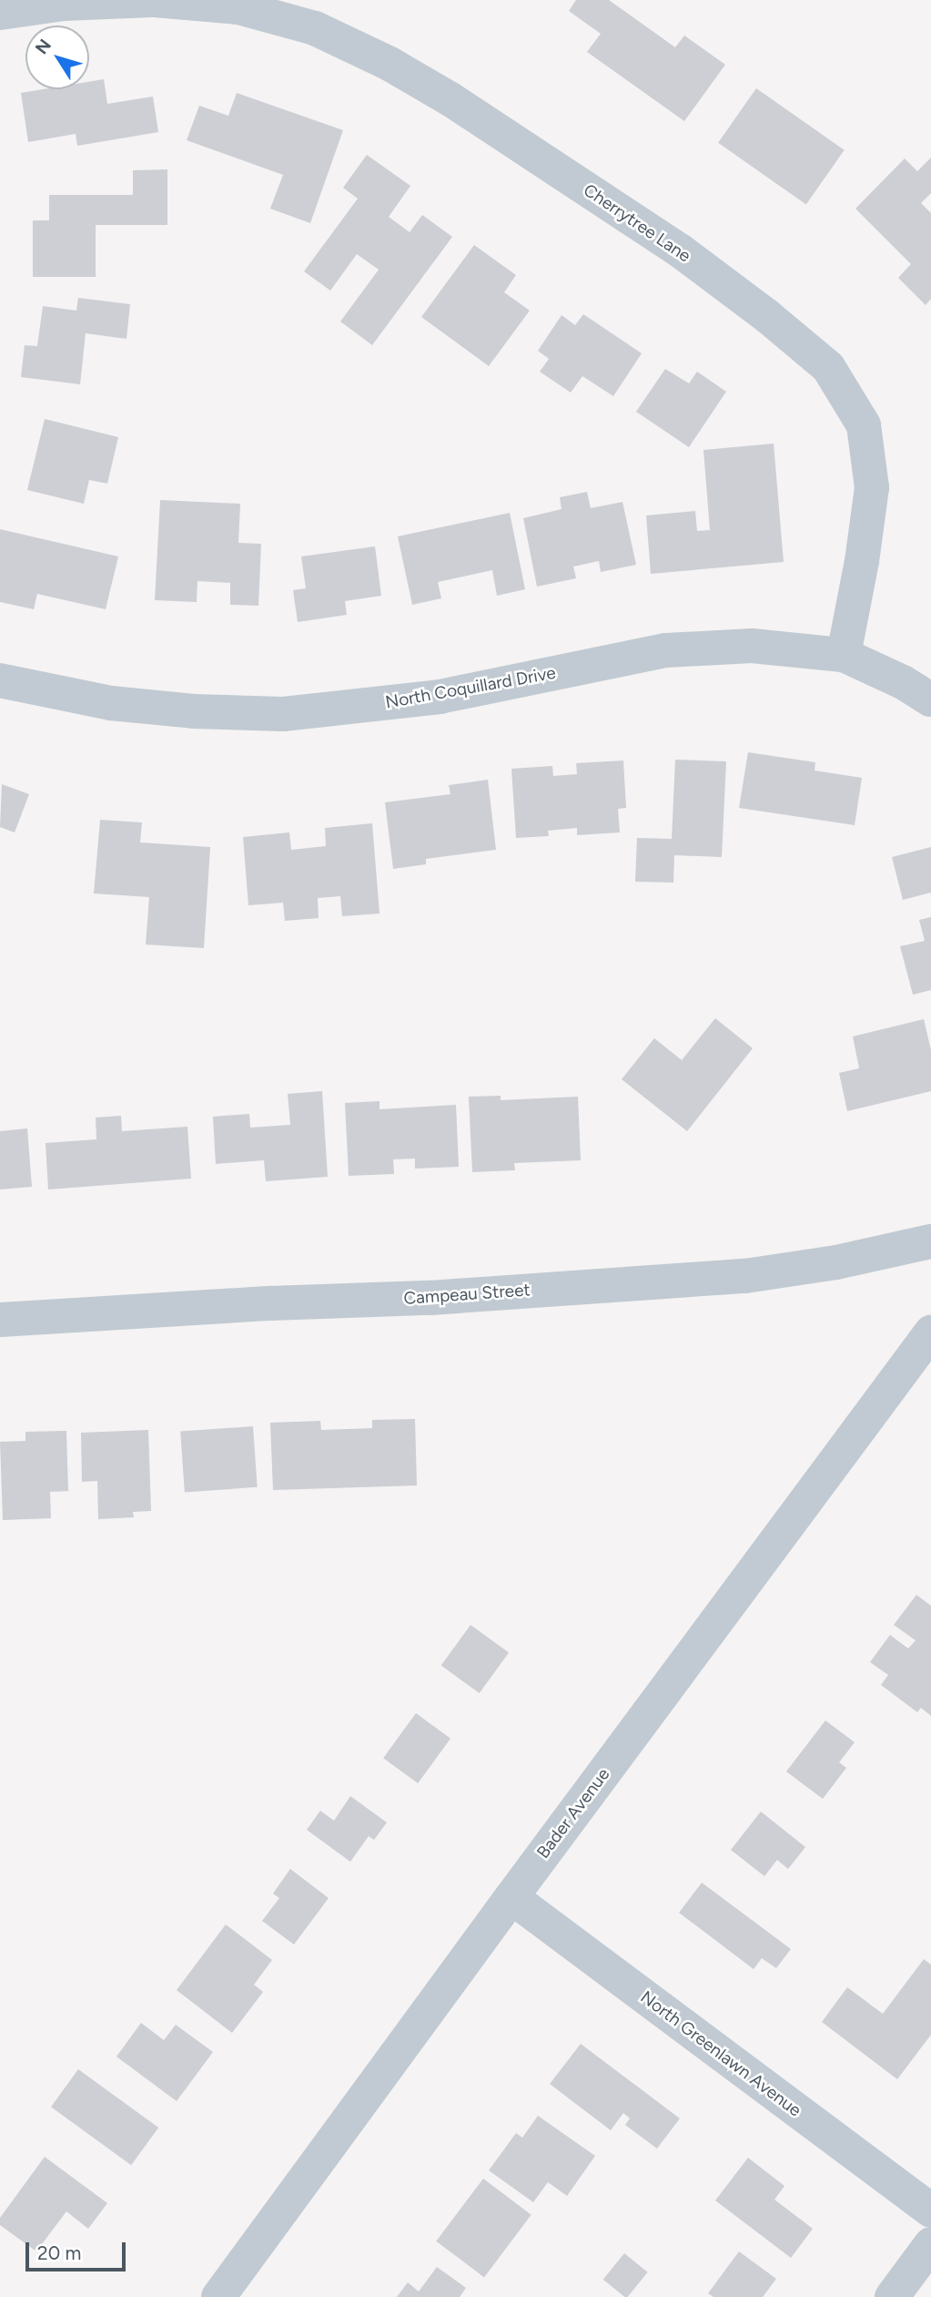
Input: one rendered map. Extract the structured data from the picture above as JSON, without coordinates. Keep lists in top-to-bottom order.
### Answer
{
  "streets": {
    "street": [
      "Cherrytree Lane",
      "North Coquillard Drive",
      "Campeau Street",
      "Bader Avenue",
      "North Greenlawn Avenue"
    ]
  },
  "crossings": [
    ["Cherrytree Lane", "North Coquillard Drive"],
    ["Bader Avenue", "North Greenlawn Avenue"]
  ],
  "scale_bar": "20 m",
  "north": "top left"
}
